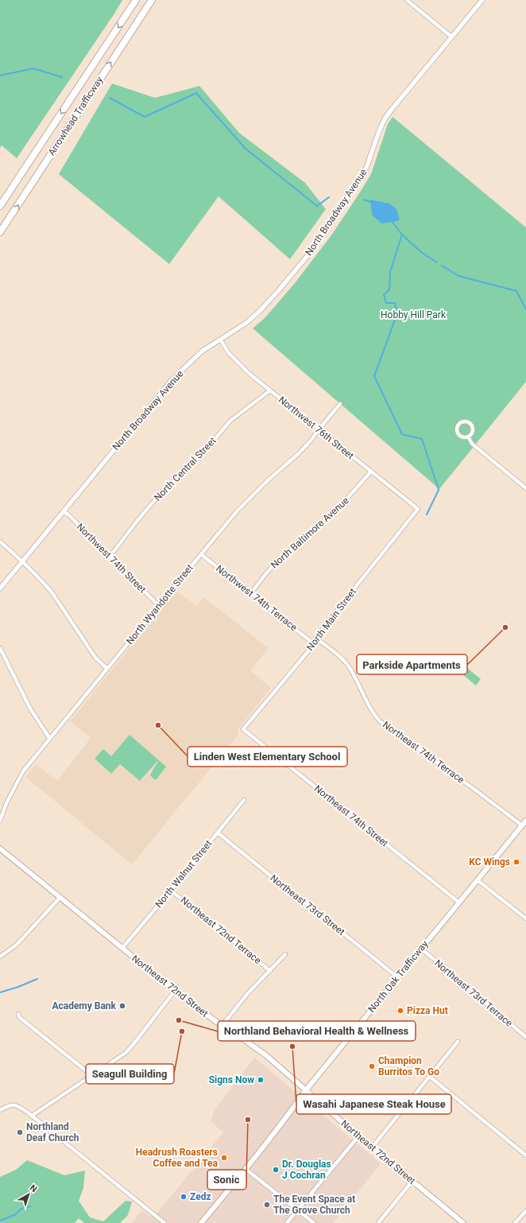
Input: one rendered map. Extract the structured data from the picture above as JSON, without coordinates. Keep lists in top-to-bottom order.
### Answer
{
  "streets": {
    "highway": ["Arrowhead Trafficway"],
    "main road": ["North Oak Trafficway", "Northeast 72nd Street"],
    "street": [
      "North Broadway Avenue",
      "Northwest 76th Street",
      "North Central Street",
      "North Baltimore Avenue",
      "Northwest 74th Street",
      "Northwest 74th Terrace",
      "North Wyandotte Street",
      "North Main Street",
      "Northeast 74th Terrace",
      "Northeast 74th Street",
      "North Walnut Street",
      "Northeast 73rd Street",
      "Northeast 72nd Terrace",
      "Northeast 73rd Terrace"
    ]
  },
  "crossings": [
    ["North Broadway Avenue", "Northwest 76th Street"],
    ["North Broadway Avenue", "Northwest 74th Street"],
    ["Northwest 76th Street", "North Central Street"],
    ["Northwest 76th Street", "North Baltimore Avenue"],
    ["Northwest 76th Street", "North Wyandotte Street"],
    ["Northwest 76th Street", "North Main Street"],
    ["North Central Street", "Northwest 74th Street"],
    ["North Baltimore Avenue", "Northwest 74th Terrace"],
    ["Northwest 74th Street", "North Wyandotte Street"],
    ["Northwest 74th Terrace", "North Wyandotte Street"],
    ["Northwest 74th Terrace", "North Main Street"],
    ["North Main Street", "Northeast 74th Terrace"],
    ["North Main Street", "Northeast 74th Street"],
    ["Northeast 74th Terrace", "North Oak Trafficway"],
    ["Northeast 74th Street", "North Oak Trafficway"],
    ["North Walnut Street", "Northeast 73rd Street"],
    ["North Walnut Street", "Northeast 72nd Terrace"],
    ["North Walnut Street", "Northeast 72nd Street"],
    ["Northeast 73rd Street", "North Oak Trafficway"],
    ["North Oak Trafficway", "Northeast 72nd Street"],
    ["North Oak Trafficway", "Northeast 73rd Terrace"]
  ],
  "parks": ["Hobby Hill Park"],
  "places": [
    "Parkside Apartments",
    "Linden West Elementary School",
    "KC Wings",
    "Academy Bank",
    "Pizza Hut",
    "Northland Behavioral Health & Wellness",
    "Seagull Building",
    "Wasahi Japanese Steak House",
    "Champion Burritos To Go",
    "Signs Now",
    "Sonic",
    "Northland Deaf Church",
    "Headrush Roasters Coffee and Tea",
    "Dr. Douglas J Cochran",
    "Zedz",
    "The Event Space at The Grove Church"
  ],
  "north": "top right"
}
